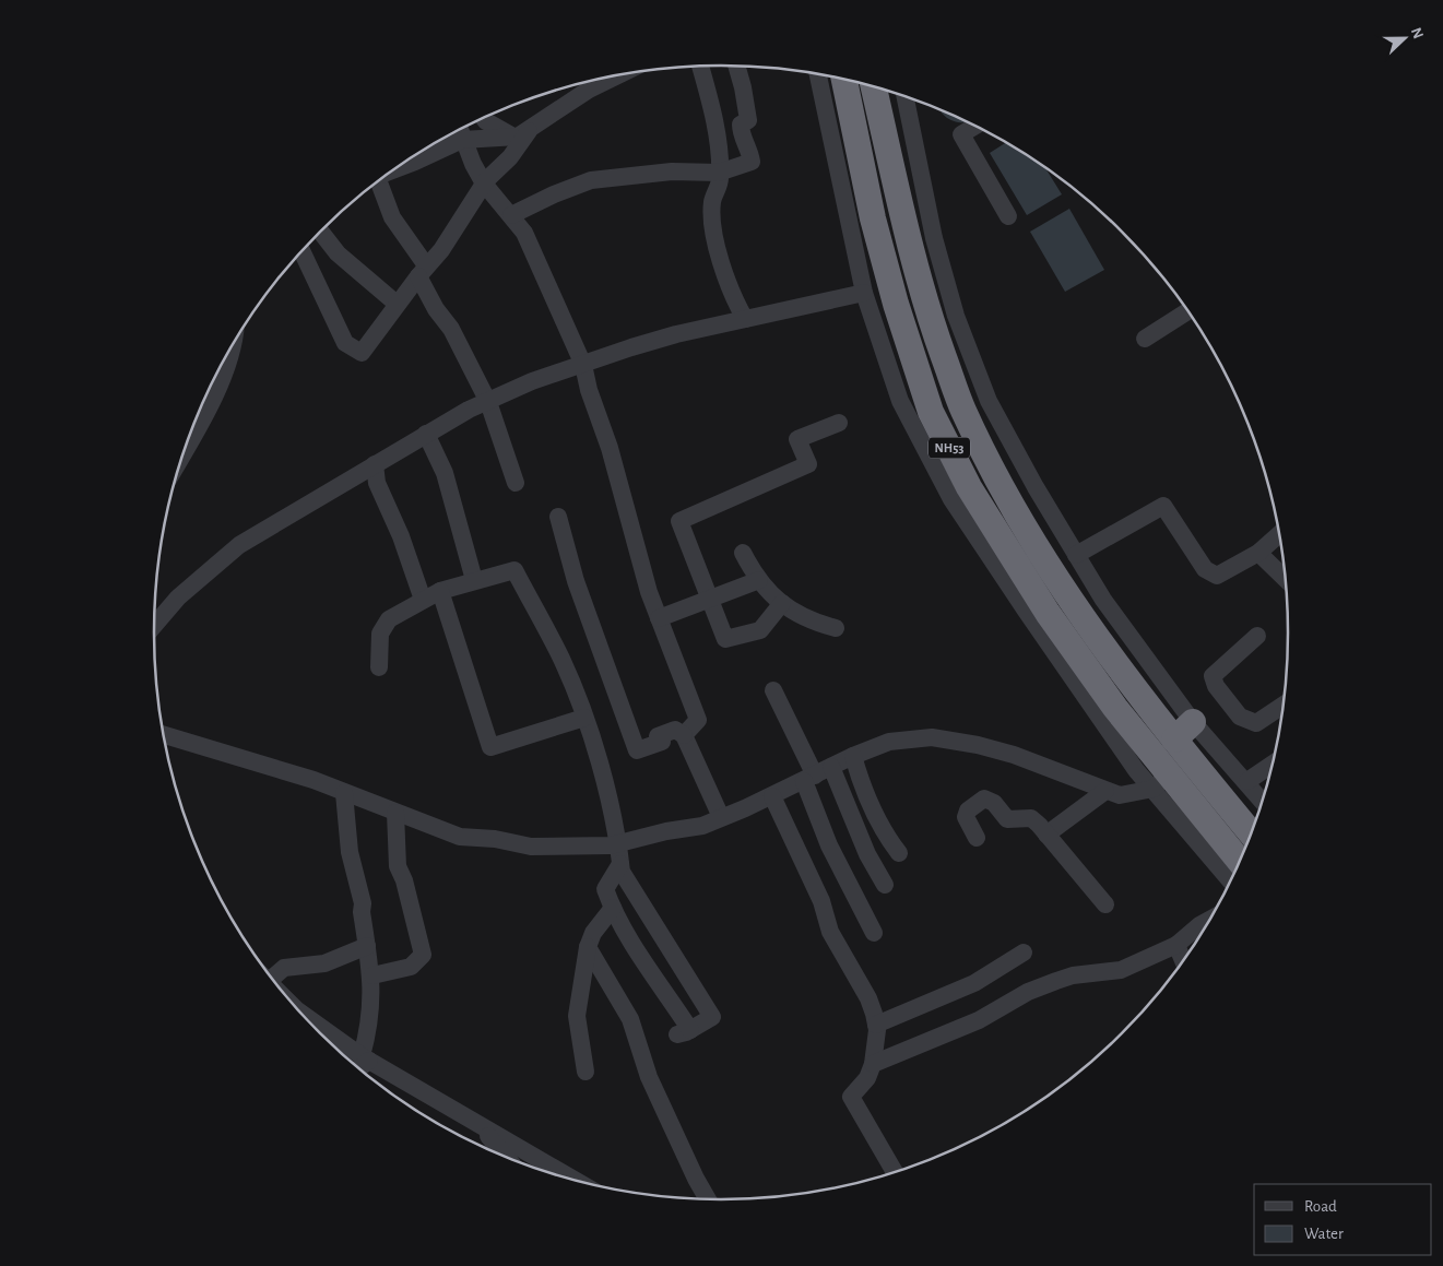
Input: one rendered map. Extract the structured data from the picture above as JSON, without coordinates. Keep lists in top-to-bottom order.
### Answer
{
  "streets": {
    "highway": ["NH53"]
  },
  "legend": ["Road", "Water"],
  "north": "right"
}
